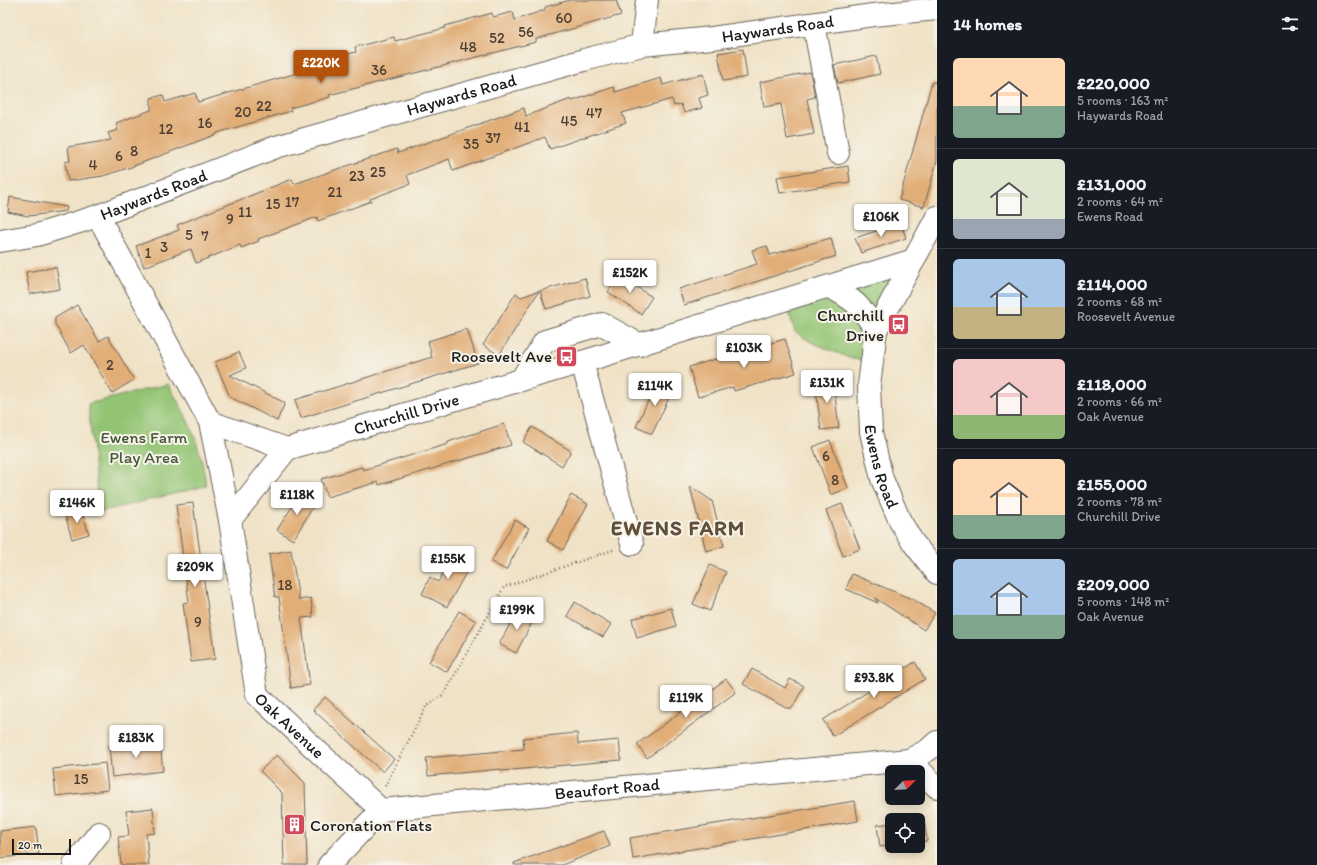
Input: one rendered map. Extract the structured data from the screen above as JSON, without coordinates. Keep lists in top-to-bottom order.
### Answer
{
  "streets": {
    "street": [
      "Haywards Road",
      "Churchill Drive",
      "Ewens Road",
      "Oak Avenue",
      "Beaufort Road"
    ]
  },
  "crossings": [
    ["Churchill Drive", "Ewens Road"],
    ["Oak Avenue", "Beaufort Road"]
  ],
  "districts": ["EWENS FARM"],
  "parks": ["Ewens Farm Play Area"],
  "places": {
    "bus stop": ["Churchill Drive", "Roosevelt Ave"],
    "building": ["Coronation Flats"]
  },
  "house_numbers": [
    "60",
    "56",
    "52",
    "48",
    "36",
    "22",
    "20",
    "47",
    "45",
    "16",
    "41",
    "12",
    "37",
    "35",
    "8",
    "6",
    "4",
    "25",
    "23",
    "21",
    "17",
    "15",
    "11",
    "9",
    "5",
    "7",
    "3",
    "1",
    "2",
    "6",
    "8",
    "18",
    "9",
    "15"
  ],
  "scale_bar": "20 m",
  "north": "top right",
  "page": {
    "heading": "14 homes",
    "list": [
      {
        "name": "£220,000",
        "note": "5 rooms · 163 m² · Haywards Road"
      },
      {
        "name": "£131,000",
        "note": "2 rooms · 64 m² · Ewens Road"
      },
      {
        "name": "£114,000",
        "note": "2 rooms · 68 m² · Roosevelt Avenue"
      },
      {
        "name": "£118,000",
        "note": "2 rooms · 66 m² · Oak Avenue"
      },
      {
        "name": "£155,000",
        "note": "2 rooms · 78 m² · Churchill Drive"
      },
      {
        "name": "£209,000",
        "note": "5 rooms · 148 m² · Oak Avenue"
      }
    ],
    "price": [
      "£220K",
      "£106K",
      "£152K",
      "£103K",
      "£131K",
      "£114K",
      "£118K",
      "£146K",
      "£155K",
      "£209K",
      "£199K",
      "£93.8K",
      "£119K",
      "£183K"
    ],
    "scale": "20 m"
  }
}
